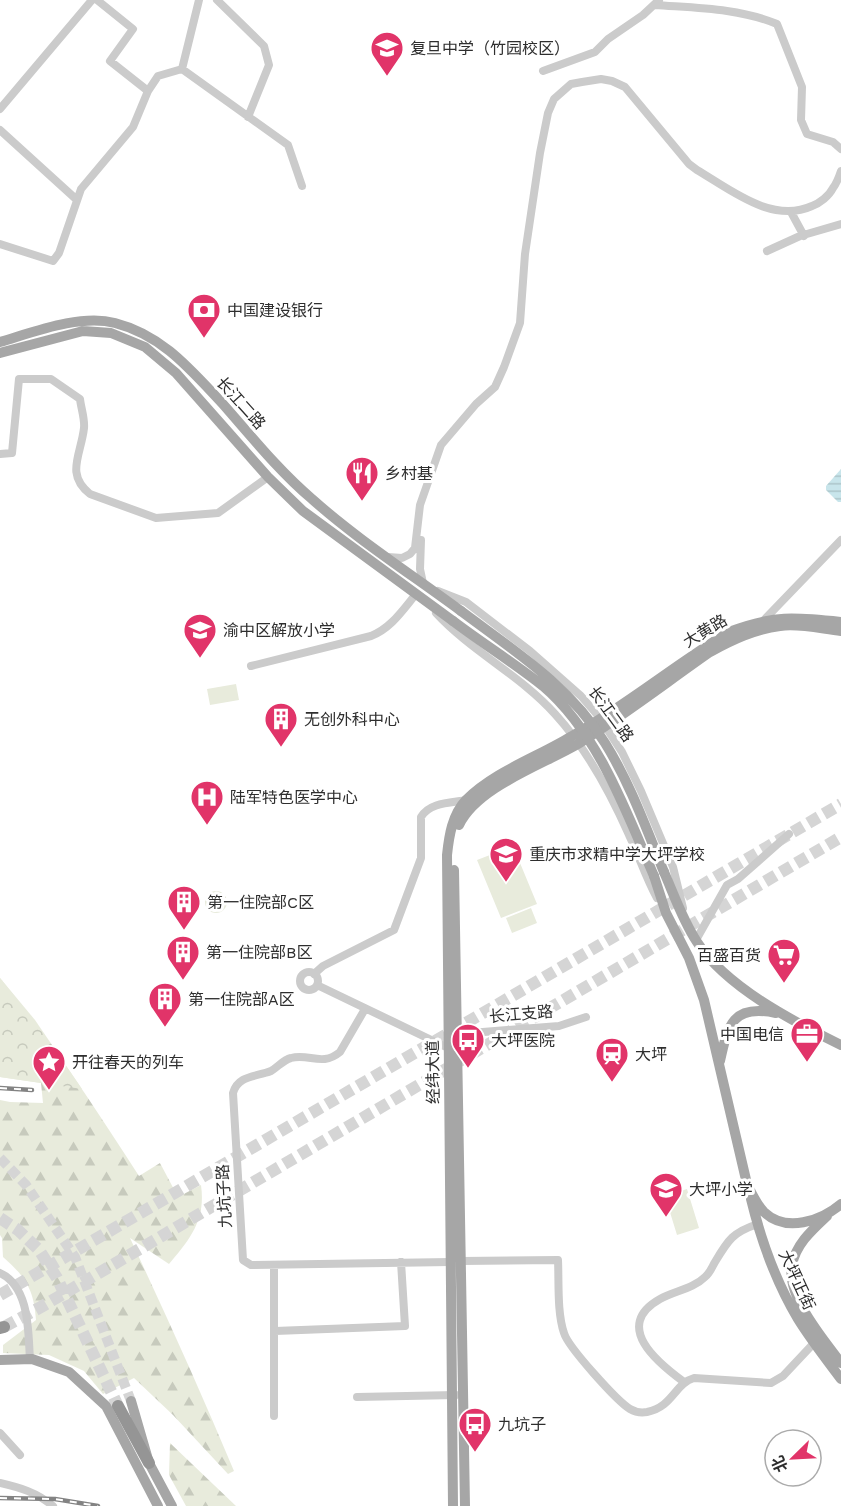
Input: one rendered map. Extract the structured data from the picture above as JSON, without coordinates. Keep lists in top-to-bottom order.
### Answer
{
  "streets": {
    "main road": [
      "长江二路",
      "大黄路",
      "经纬大道",
      "大坪正街"
    ],
    "street": ["长江支路", "九坑子路"]
  },
  "crossings": [
    ["长江二路", "大黄路"],
    ["长江二路", "经纬大道"],
    ["长江二路", "大坪正街"],
    ["大黄路", "经纬大道"],
    ["长江支路", "经纬大道"],
    ["经纬大道", "九坑子路"]
  ],
  "places": {
    "school or university": [
      "复旦中学（竹园校区）",
      "渝中区解放小学",
      "重庆市求精中学大坪学校",
      "大坪小学"
    ],
    "bank": ["中国建设银行"],
    "restaurant": ["乡村基"],
    "building": [
      "无创外科中心",
      "第一住院部C区",
      "第一住院部B区",
      "第一住院部A区"
    ],
    "hospital": ["陆军特色医学中心"],
    "supermarket": ["百盛百货"],
    "office": ["中国电信"],
    "bus stop": ["大坪医院", "九坑子"],
    "station": ["大坪"],
    "place": ["开往春天的列车"]
  },
  "north": "bottom left"
}
